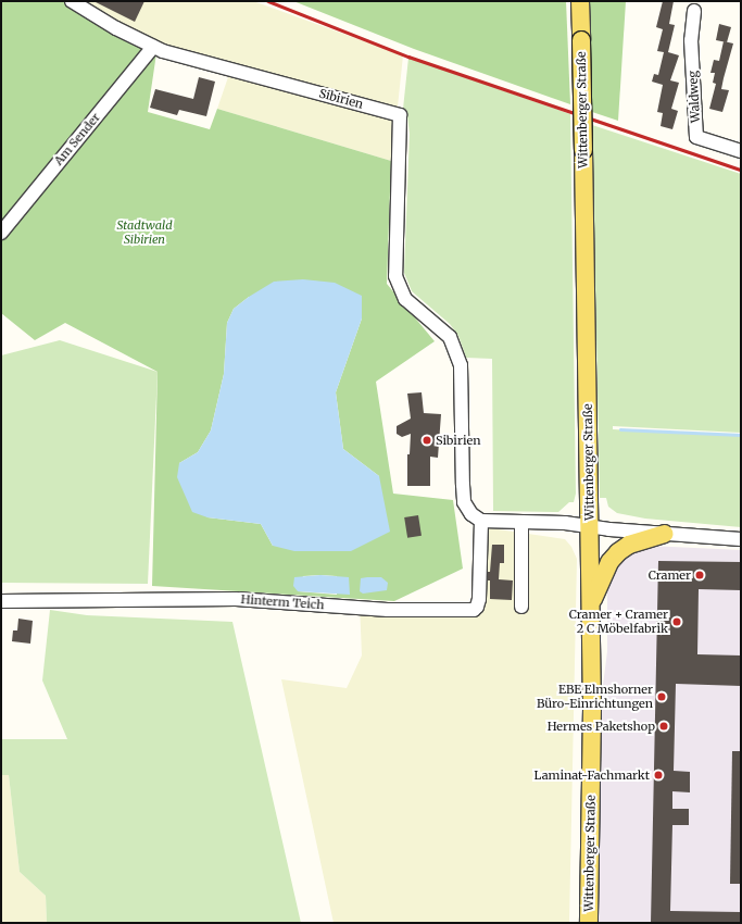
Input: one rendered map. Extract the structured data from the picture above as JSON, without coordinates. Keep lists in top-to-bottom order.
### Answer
{
  "streets": {
    "main road": ["Wittenberger Straße"],
    "street": [
      "Waldweg",
      "Sibirien",
      "Am Sender",
      "Hinterm Teich"
    ]
  },
  "crossings": [
    ["Sibirien", "Am Sender"],
    ["Sibirien", "Hinterm Teich"]
  ],
  "parks": ["Stadtwald Sibirien"],
  "places": [
    "Sibirien",
    "Cramer",
    "Cramer + Cramer 2 C Möbelfabrik",
    "EBE Elmshorner Büro-Einrichtungen",
    "Hermes Paketshop",
    "Laminat-Fachmarkt"
  ]
}
